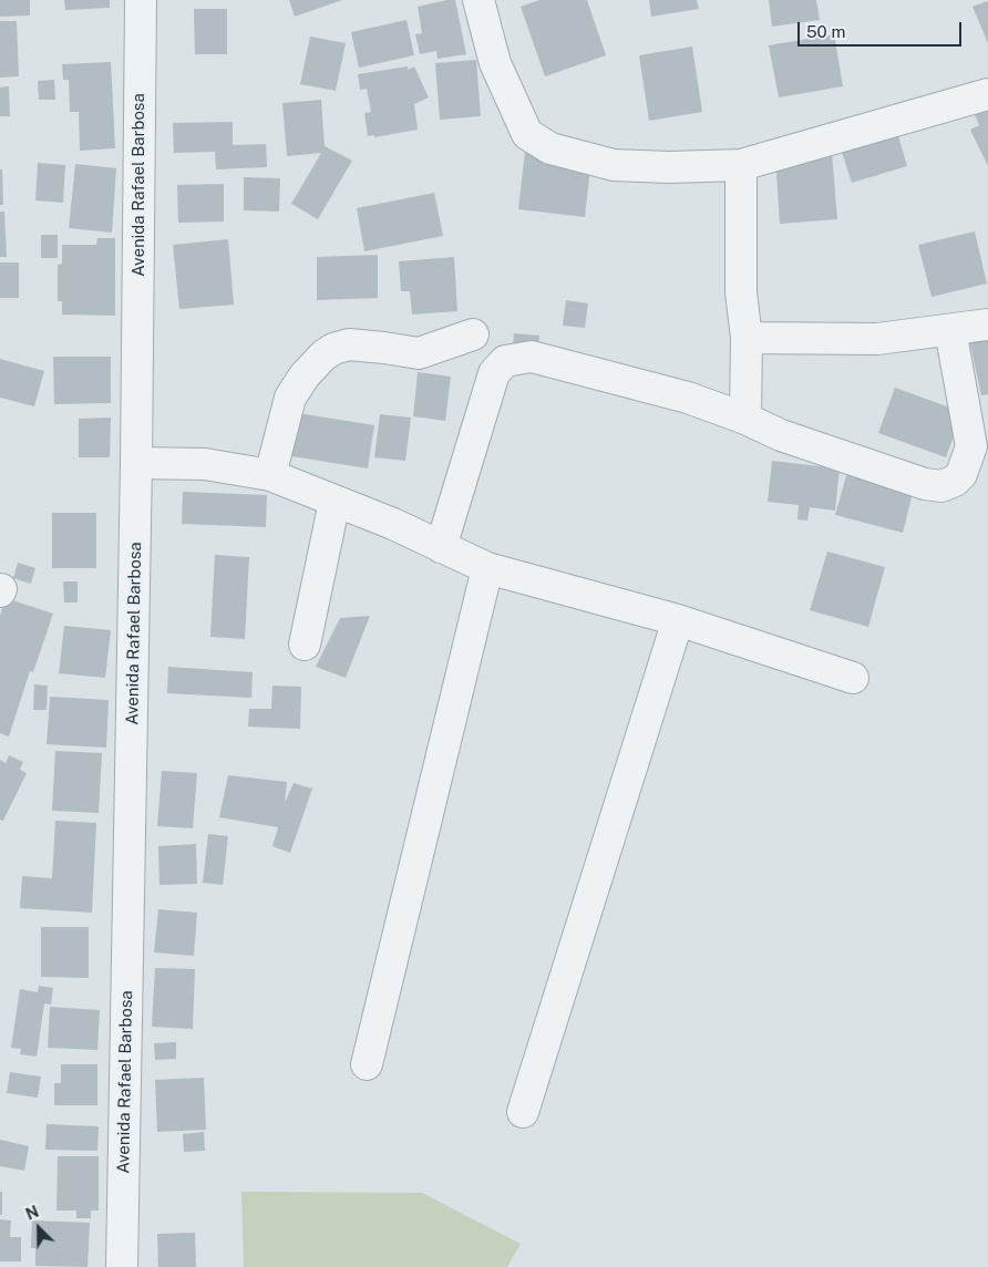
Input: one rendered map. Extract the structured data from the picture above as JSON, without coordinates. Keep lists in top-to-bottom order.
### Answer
{
  "streets": {
    "street": ["Avenida Rafael Barbosa"]
  },
  "scale_bar": "50 m",
  "north": "top left"
}
